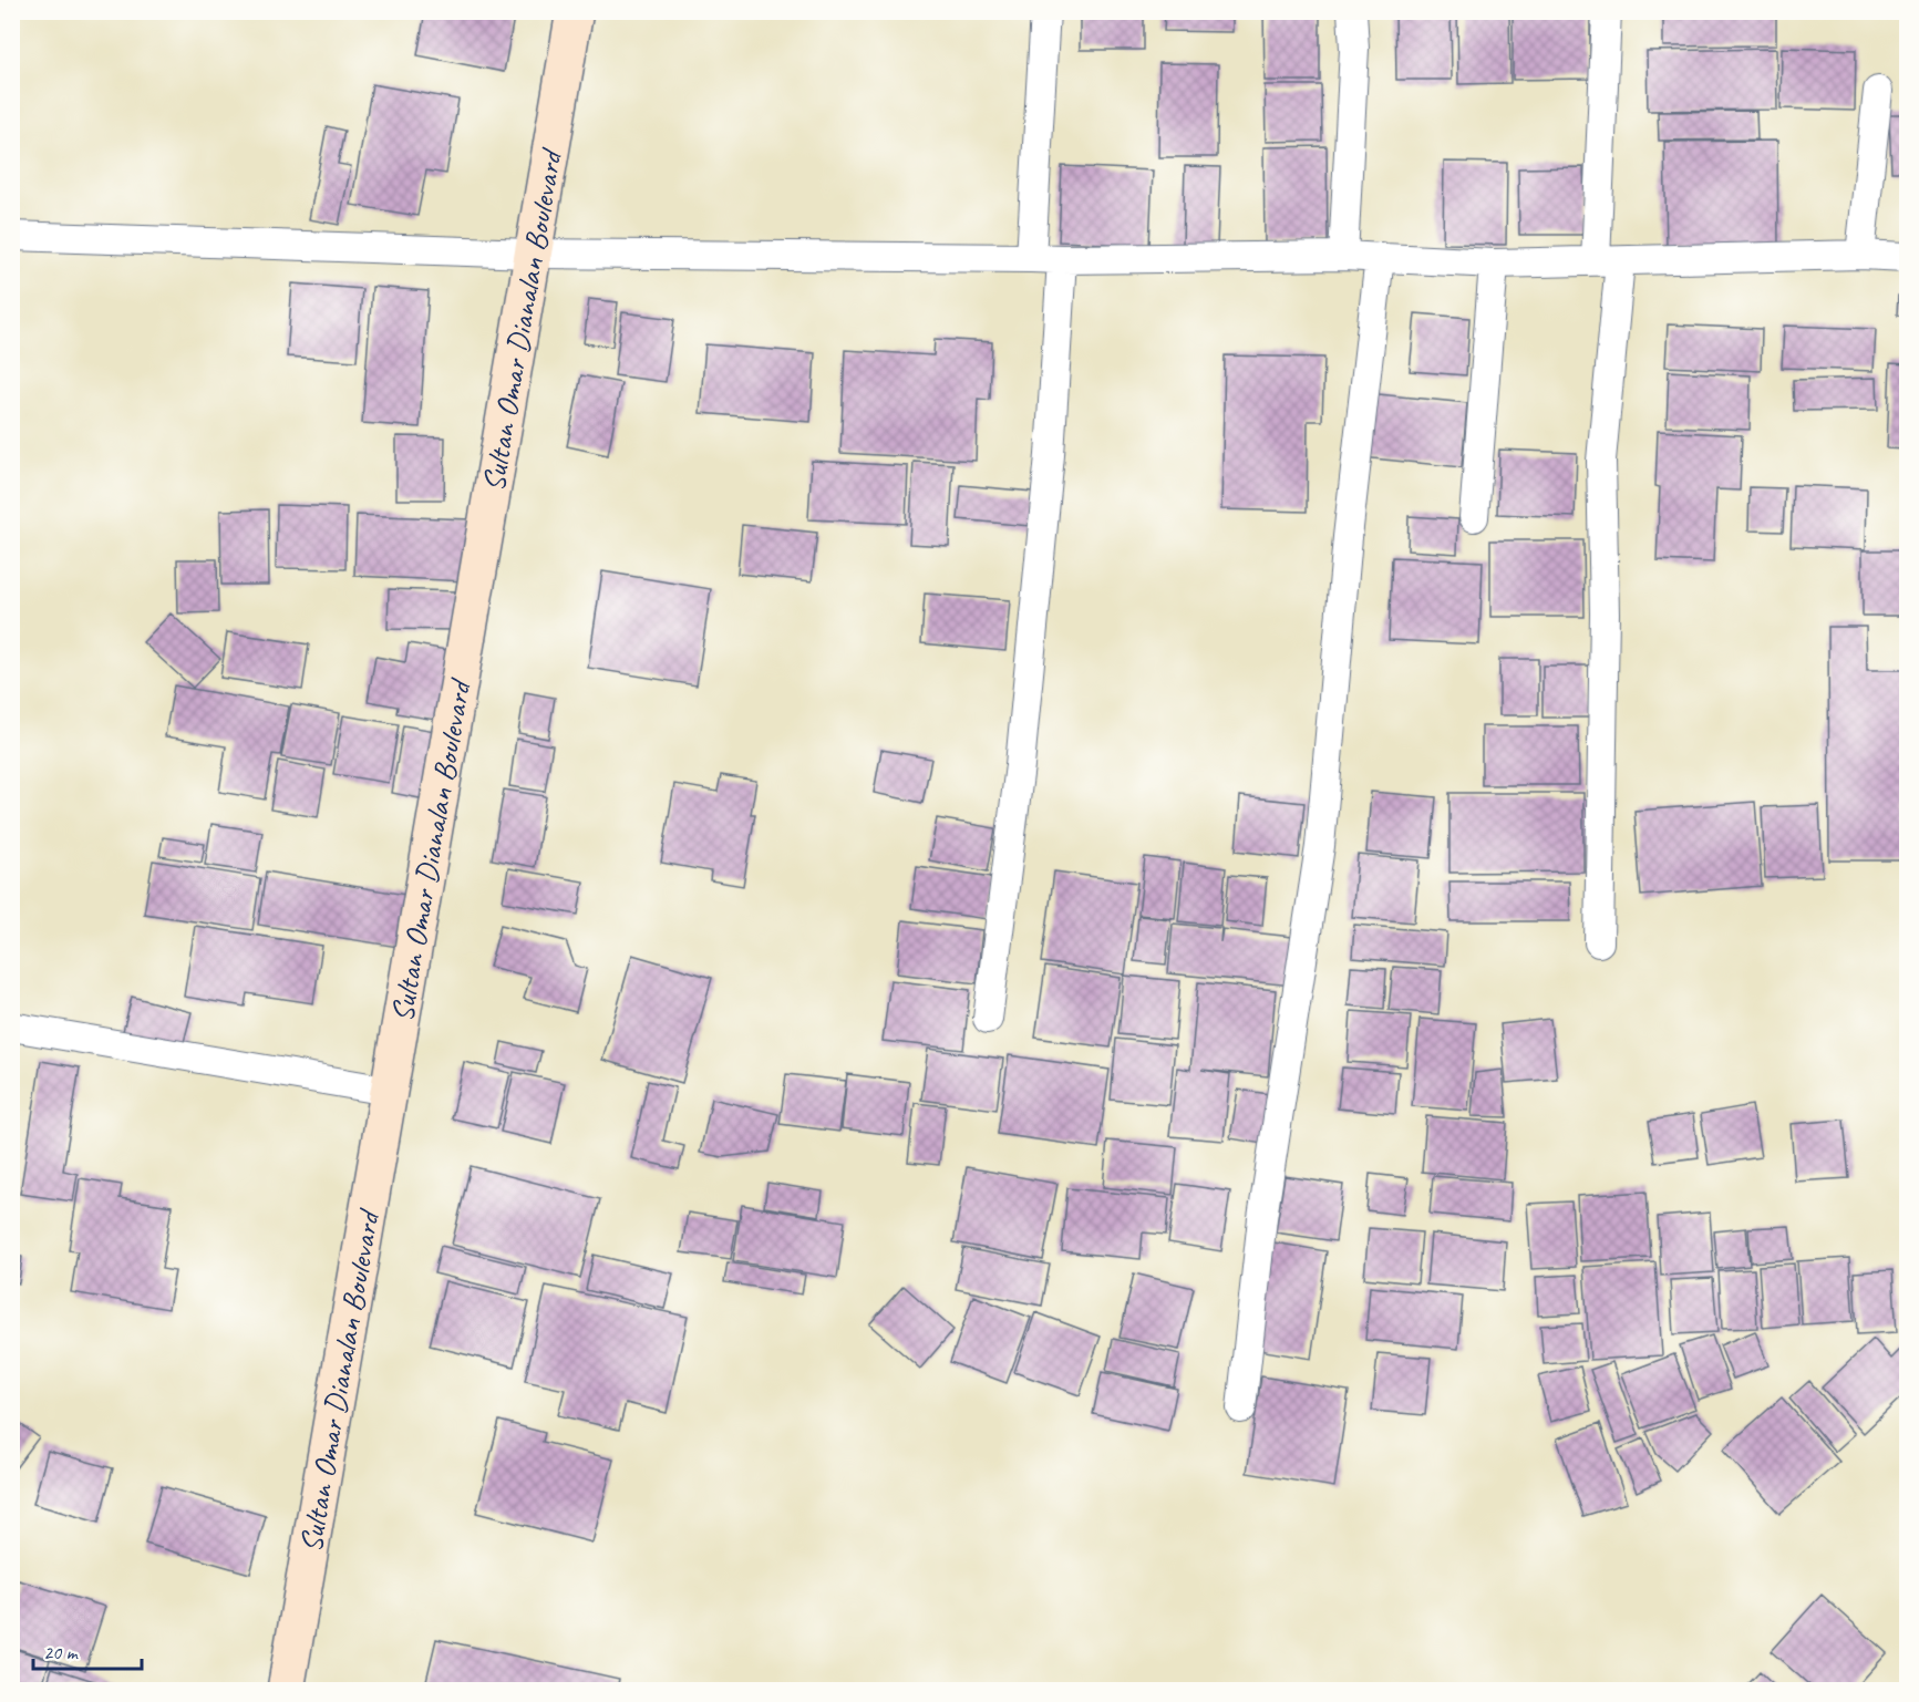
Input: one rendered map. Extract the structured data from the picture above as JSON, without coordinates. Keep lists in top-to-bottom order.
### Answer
{
  "streets": {
    "main road": ["Sultan Omar Dianalan Boulevard"]
  },
  "scale_bar": "20 m"
}
